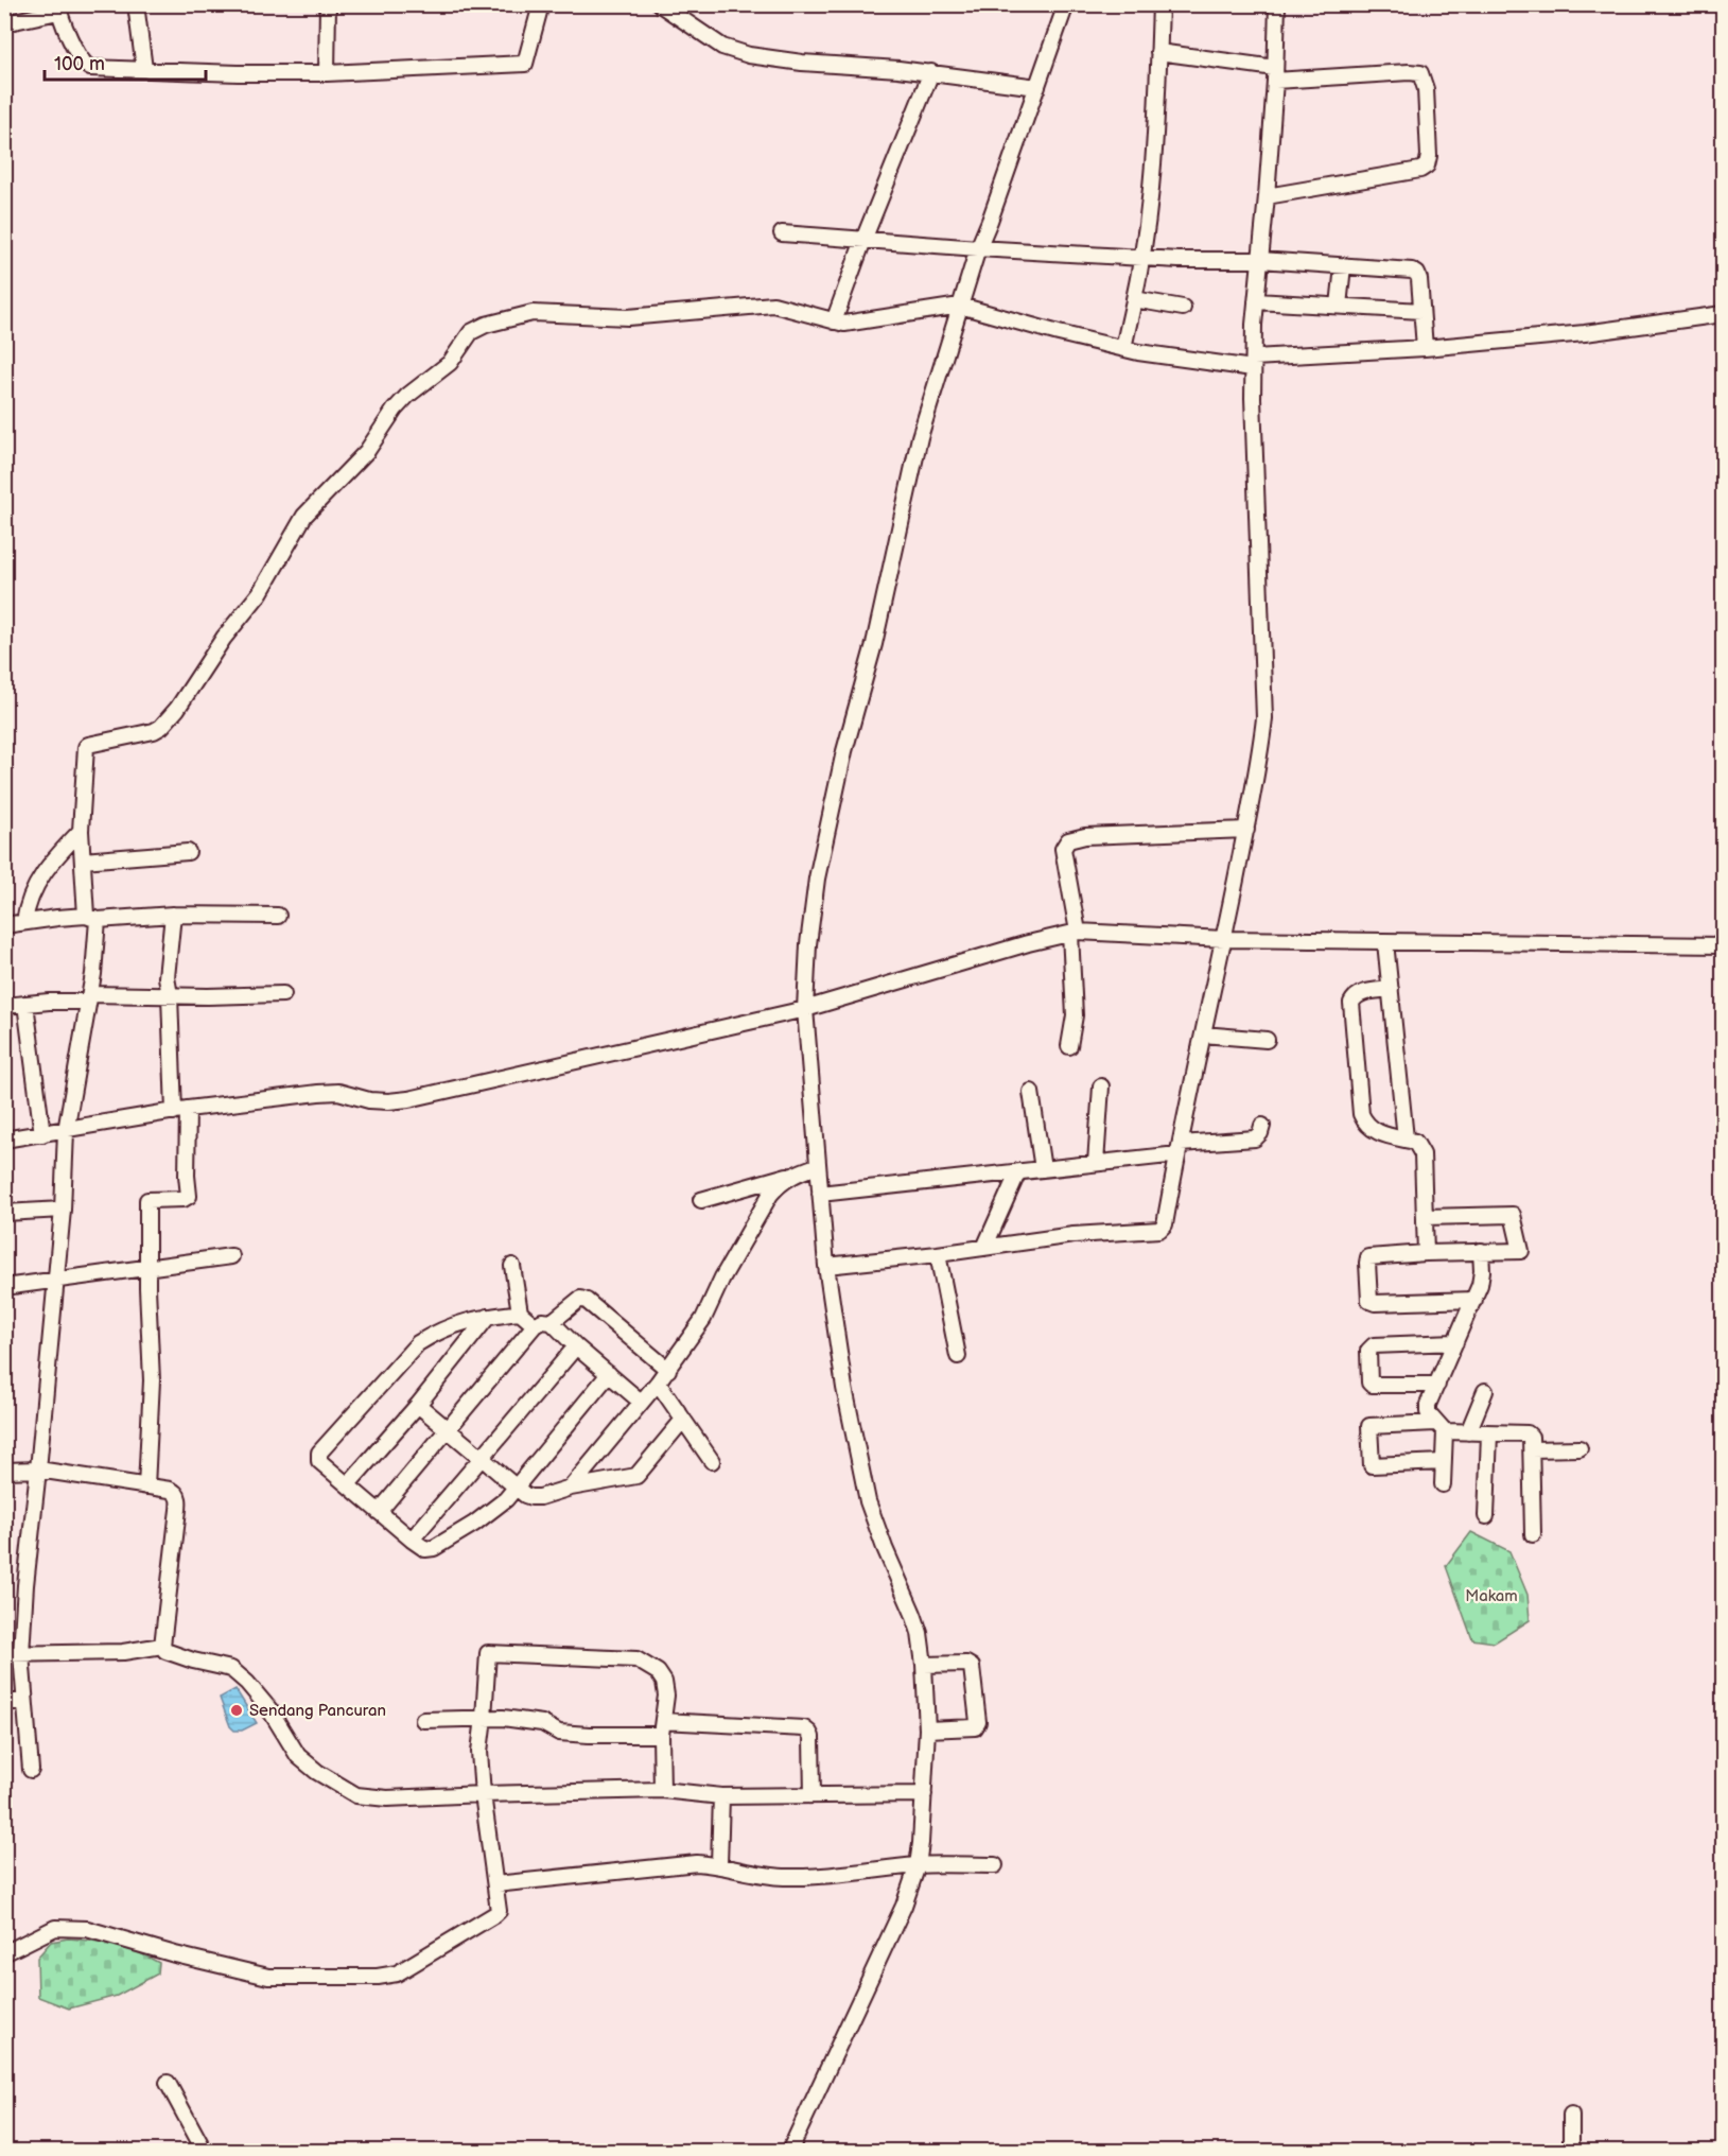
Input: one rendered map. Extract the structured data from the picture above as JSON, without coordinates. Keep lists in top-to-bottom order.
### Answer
{
  "parks": ["Makam"],
  "places": ["Sendang Pancuran"],
  "scale_bar": "100 m"
}
